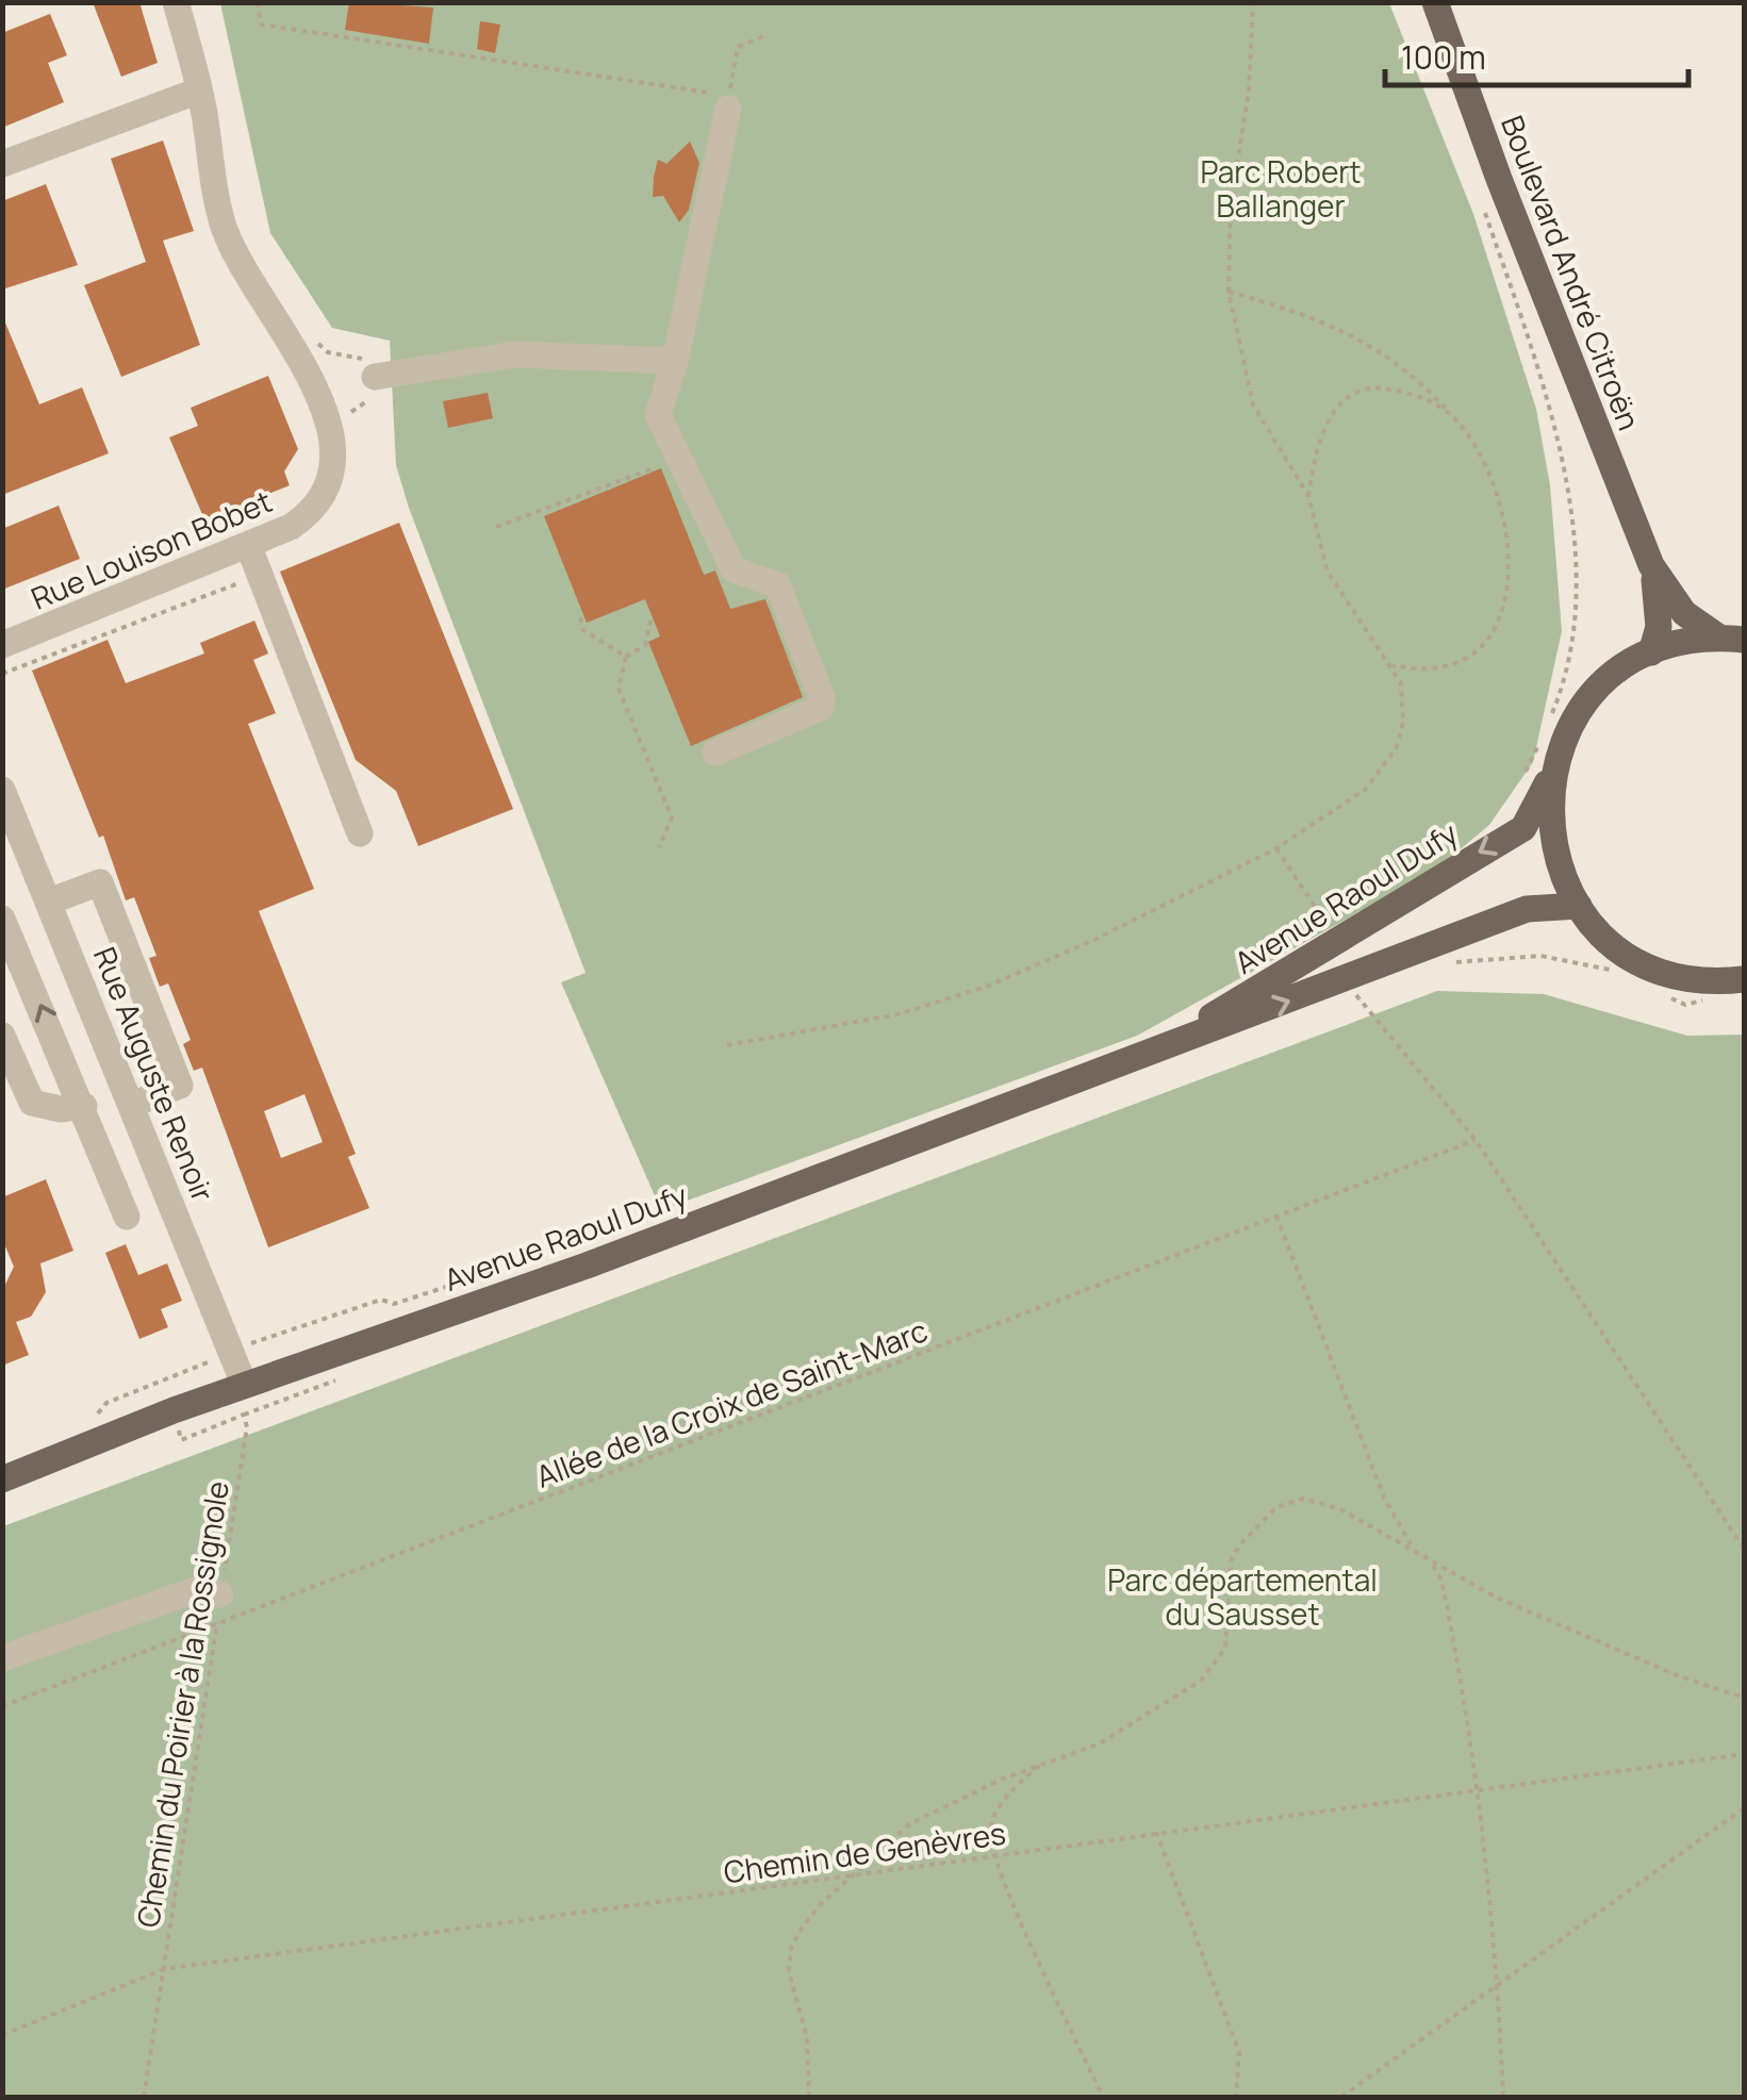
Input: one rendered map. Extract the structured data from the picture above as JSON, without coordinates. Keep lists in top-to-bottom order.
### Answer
{
  "streets": {
    "main road": ["Boulevard André Citroën", "Avenue Raoul Dufy"],
    "street": ["Rue Louison Bobet", "Rue Auguste Renoir"],
    "path": ["Allée de la Croix de Saint-Marc", "Chemin du Poirier à la Rossignole", "Chemin de Genèvres"]
  },
  "crossings": [
    ["Boulevard André Citroën", "Avenue Raoul Dufy"],
    ["Avenue Raoul Dufy", "Rue Auguste Renoir"],
    ["Avenue Raoul Dufy", "Chemin du Poirier à la Rossignole"],
    ["Allée de la Croix de Saint-Marc", "Chemin du Poirier à la Rossignole"],
    ["Chemin du Poirier à la Rossignole", "Chemin de Genèvres"]
  ],
  "parks": ["Parc Robert Ballanger", "Parc départemental du Sausset"],
  "scale_bar": "100 m"
}
